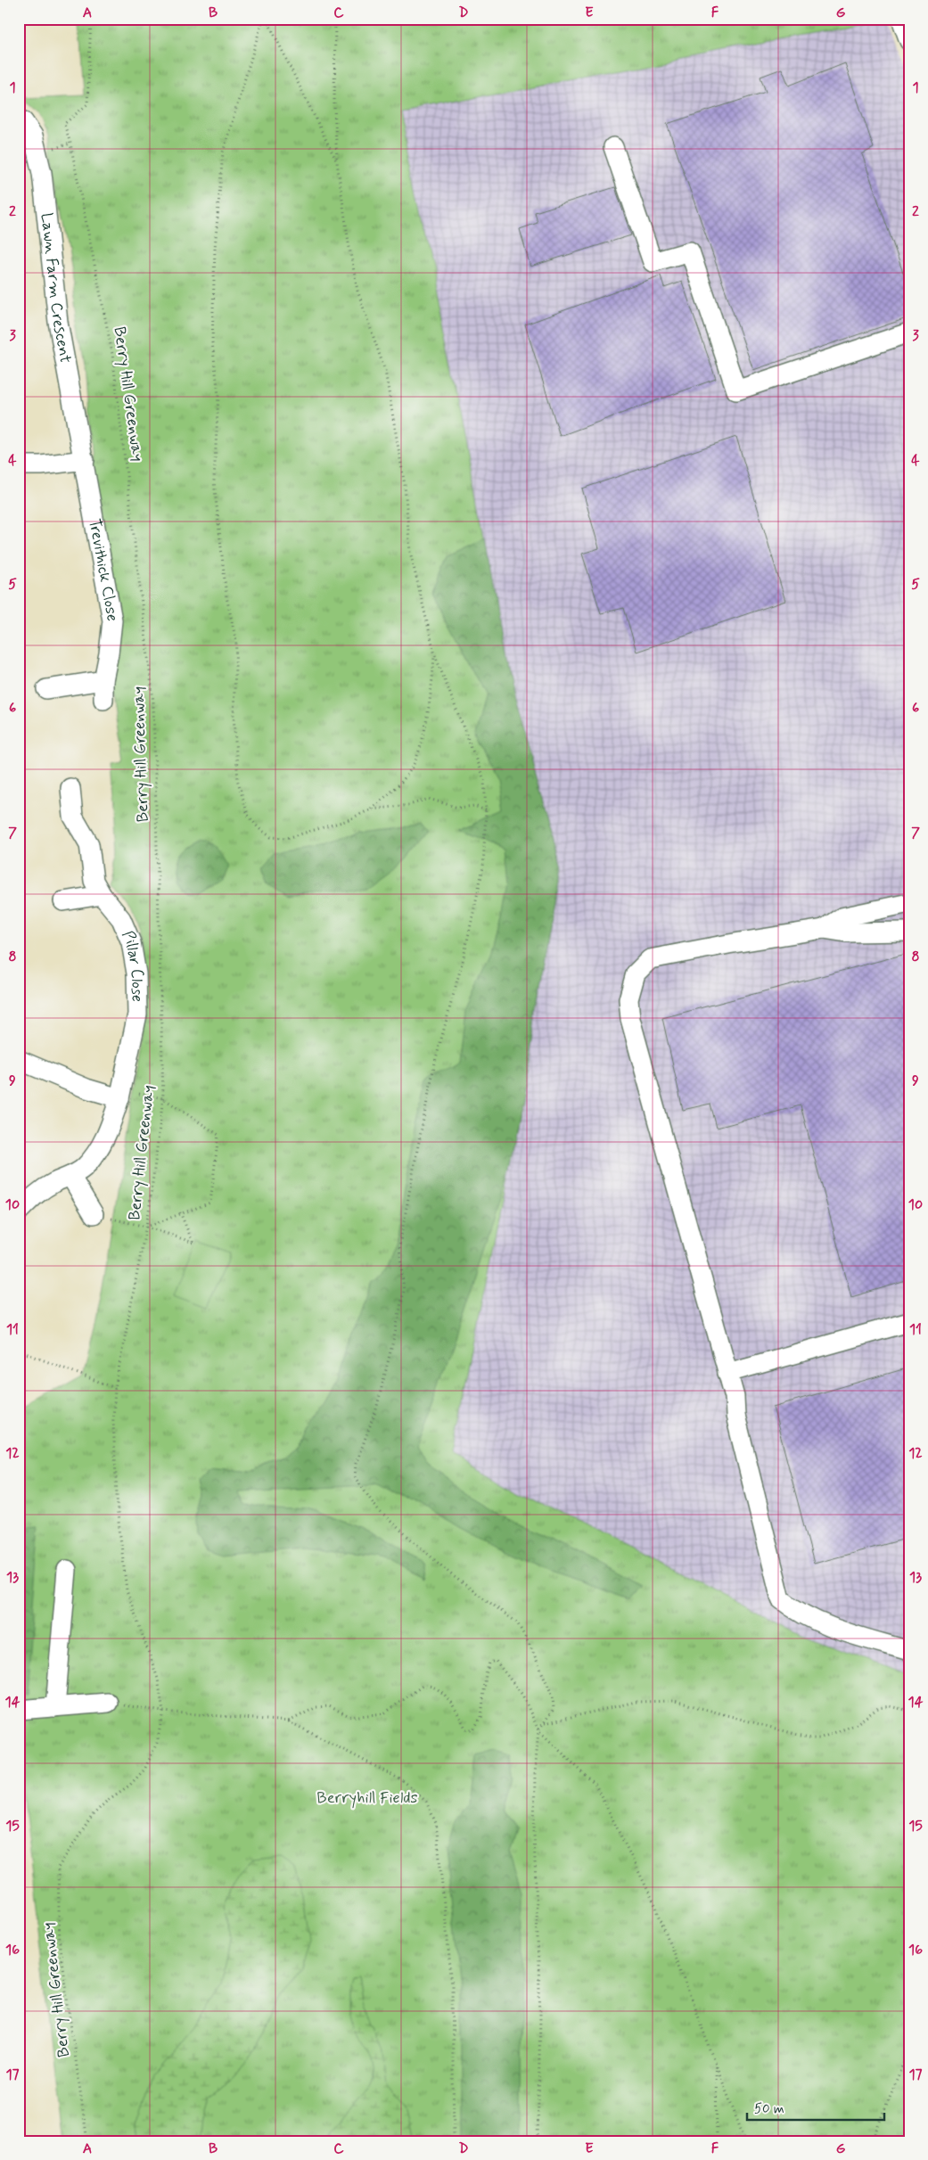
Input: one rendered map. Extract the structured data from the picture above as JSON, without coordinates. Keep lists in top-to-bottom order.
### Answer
{
  "streets": {
    "street": ["Lawn Farm Crescent", "Trevithick Close", "Pillar Close"],
    "path": ["Berry Hill Greenway"]
  },
  "crossings": [
    ["Lawn Farm Crescent", "Trevithick Close"]
  ],
  "parks": ["Berryhill Fields"],
  "scale_bar": "50 m",
  "grid": {
    "columns": [
      "A",
      "B",
      "C",
      "D",
      "E",
      "F",
      "G"
    ],
    "rows": [
      "1",
      "2",
      "3",
      "4",
      "5",
      "6",
      "7",
      "8",
      "9",
      "10",
      "11",
      "12",
      "13",
      "14",
      "15",
      "16",
      "17"
    ]
  }
}
